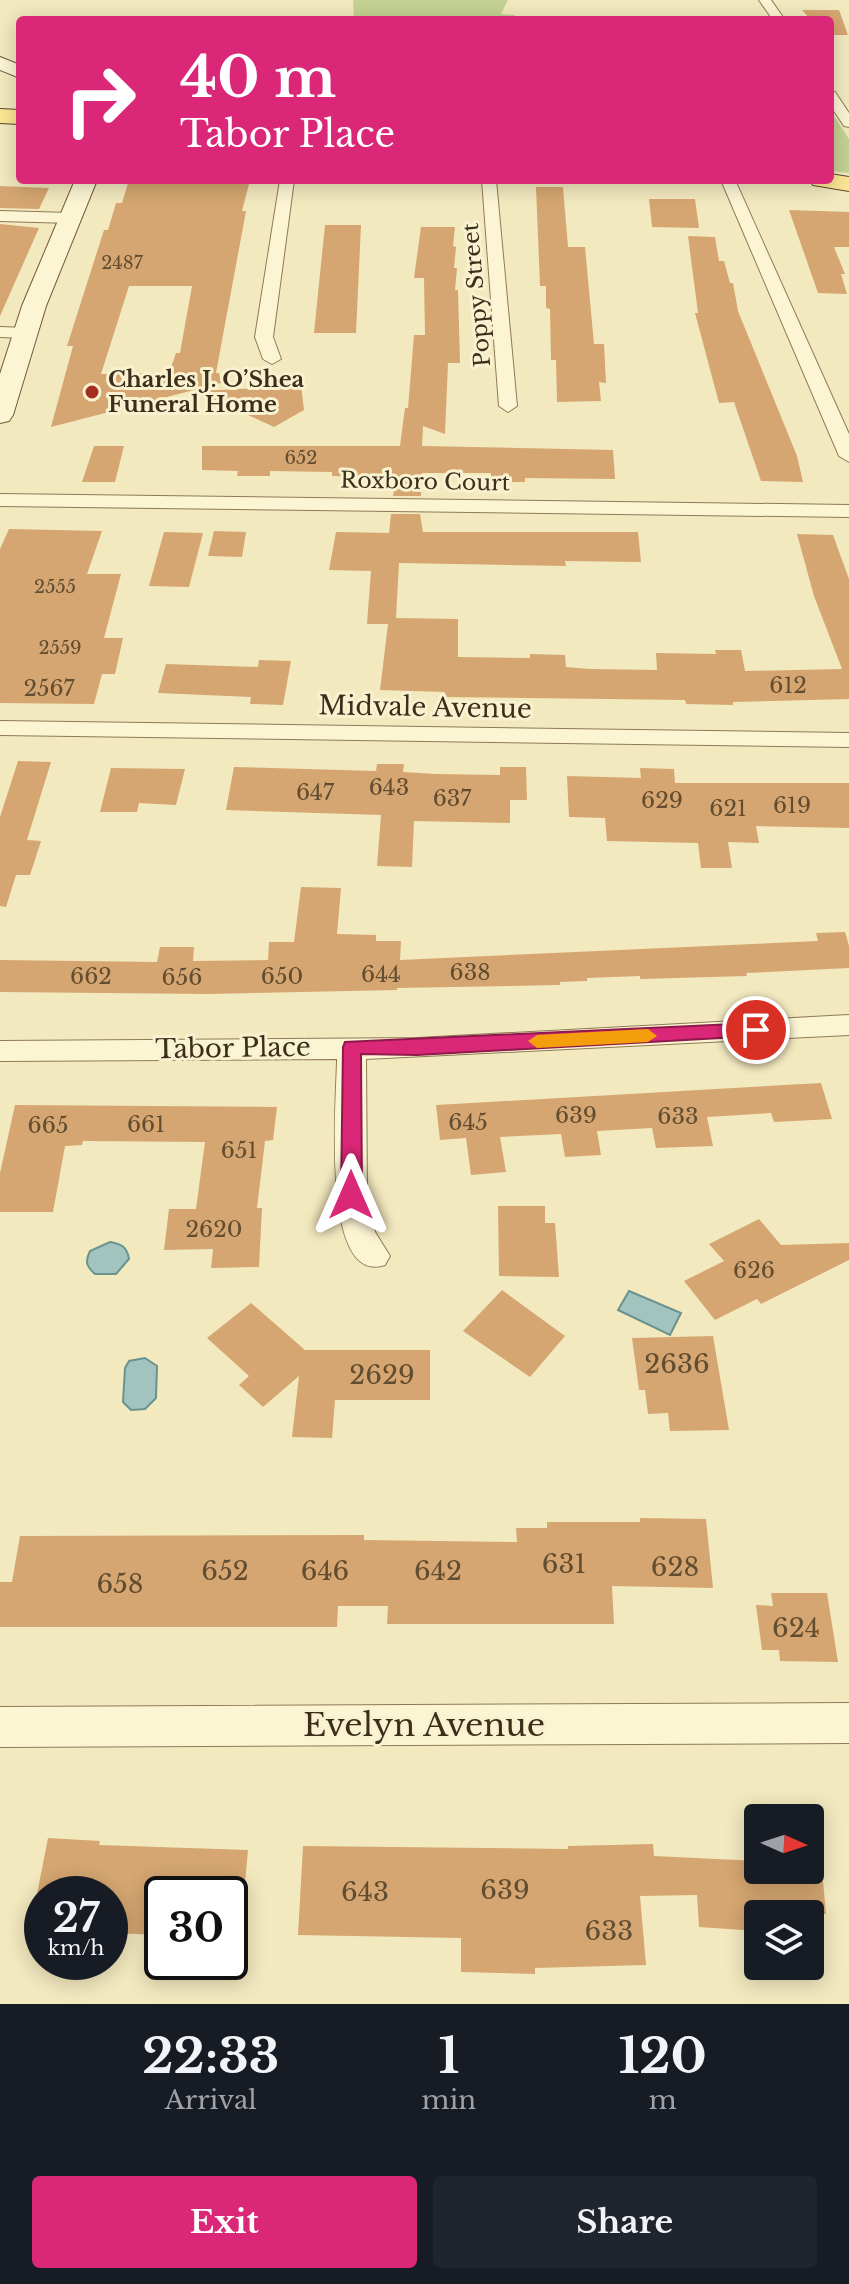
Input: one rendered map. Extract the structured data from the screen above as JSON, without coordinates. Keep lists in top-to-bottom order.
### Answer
{
  "streets": {
    "street": [
      "Poppy Street",
      "Roxboro Court",
      "Midvale Avenue",
      "Tabor Place",
      "Evelyn Avenue"
    ]
  },
  "places": ["Charles J. O’Shea Funeral Home"],
  "house_numbers": [
    "2487",
    "652",
    "2555",
    "2559",
    "612",
    "2567",
    "643",
    "647",
    "637",
    "629",
    "619",
    "621",
    "638",
    "644",
    "662",
    "650",
    "656",
    "639",
    "633",
    "645",
    "661",
    "665",
    "651",
    "2620",
    "626",
    "2636",
    "2629",
    "631",
    "628",
    "652",
    "646",
    "642",
    "658",
    "624",
    "639",
    "643",
    "633"
  ],
  "north": "right",
  "page": {
    "turn": ["40 m", "Tabor Place"],
    "speed": "27 km/h",
    "limit": "30",
    "eta": [
      "22:33",
      "Arrival",
      "1",
      "min",
      "120",
      "m"
    ],
    "buttons": ["Exit", "Share"]
  }
}
